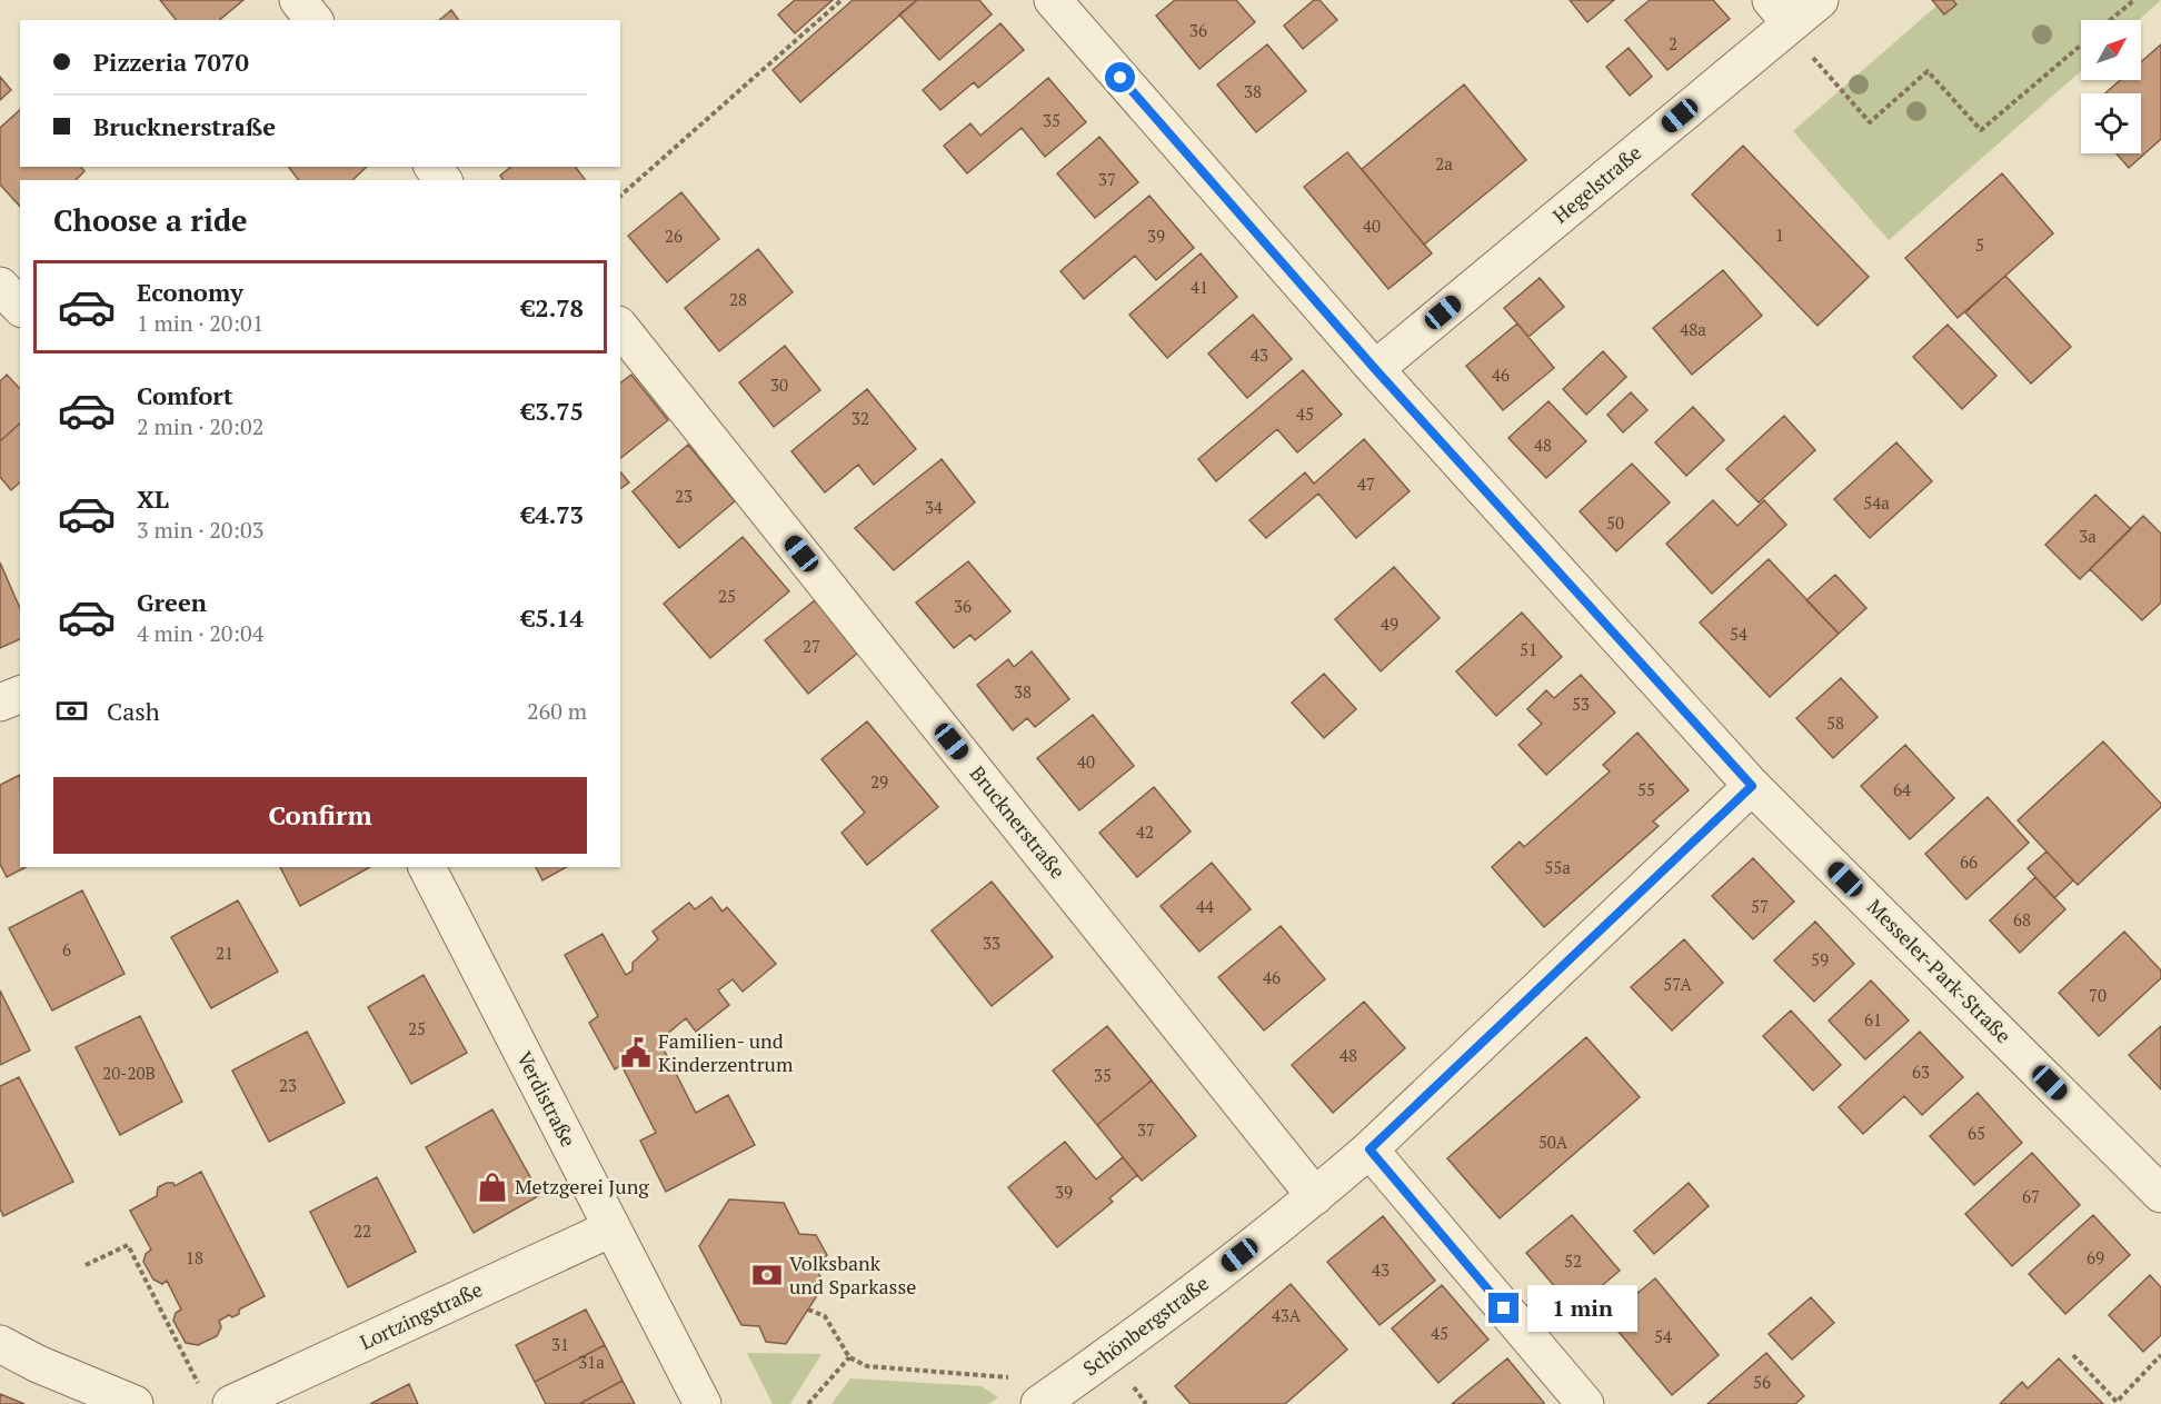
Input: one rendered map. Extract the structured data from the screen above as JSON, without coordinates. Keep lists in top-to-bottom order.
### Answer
{
  "streets": {
    "street": [
      "Hegelstraße",
      "Brucknerstraße",
      "Messeler-Park-Straße",
      "Verdistraße",
      "Lortzingstraße",
      "Schönbergstraße"
    ]
  },
  "crossings": [
    ["Hegelstraße", "Messeler-Park-Straße"],
    ["Brucknerstraße", "Schönbergstraße"],
    ["Messeler-Park-Straße", "Schönbergstraße"],
    ["Verdistraße", "Lortzingstraße"]
  ],
  "places": {
    "public building": ["Familien- und Kinderzentrum"],
    "shop": ["Metzgerei Jung"],
    "bank": ["Volksbank und Sparkasse"]
  },
  "house_numbers": [
    "36",
    "2",
    "38",
    "35",
    "2a",
    "37",
    "40",
    "1",
    "26",
    "39",
    "5",
    "41",
    "28",
    "48a",
    "43",
    "46",
    "30",
    "45",
    "32",
    "48",
    "47",
    "23",
    "54a",
    "34",
    "50",
    "3a",
    "25",
    "36",
    "49",
    "54",
    "27",
    "51",
    "38",
    "53",
    "58",
    "40",
    "29",
    "55",
    "64",
    "42",
    "66",
    "55a",
    "44",
    "57",
    "68",
    "33",
    "6",
    "21",
    "59",
    "46",
    "57A",
    "70",
    "61",
    "25",
    "48",
    "63",
    "20-20B",
    "35",
    "23",
    "37",
    "65",
    "50A",
    "39",
    "67",
    "22",
    "18",
    "69",
    "52",
    "43",
    "43A",
    "45",
    "54",
    "31",
    "31a",
    "56"
  ],
  "north": "top right",
  "page": {
    "banner": ["Pizzeria 7070", "Brucknerstraße"],
    "heading": "Choose a ride",
    "list": [
      {
        "name": "Economy",
        "note": "1 min · 20:01",
        "value": "€2.78"
      },
      {
        "name": "Comfort",
        "note": "2 min · 20:02",
        "value": "€3.75"
      },
      {
        "name": "XL",
        "note": "3 min · 20:03",
        "value": "€4.73"
      },
      {
        "name": "Green",
        "note": "4 min · 20:04",
        "value": "€5.14"
      }
    ],
    "pay": ["Cash", "260 m"],
    "buttons": "Confirm",
    "bubble": "1 min"
  }
}
